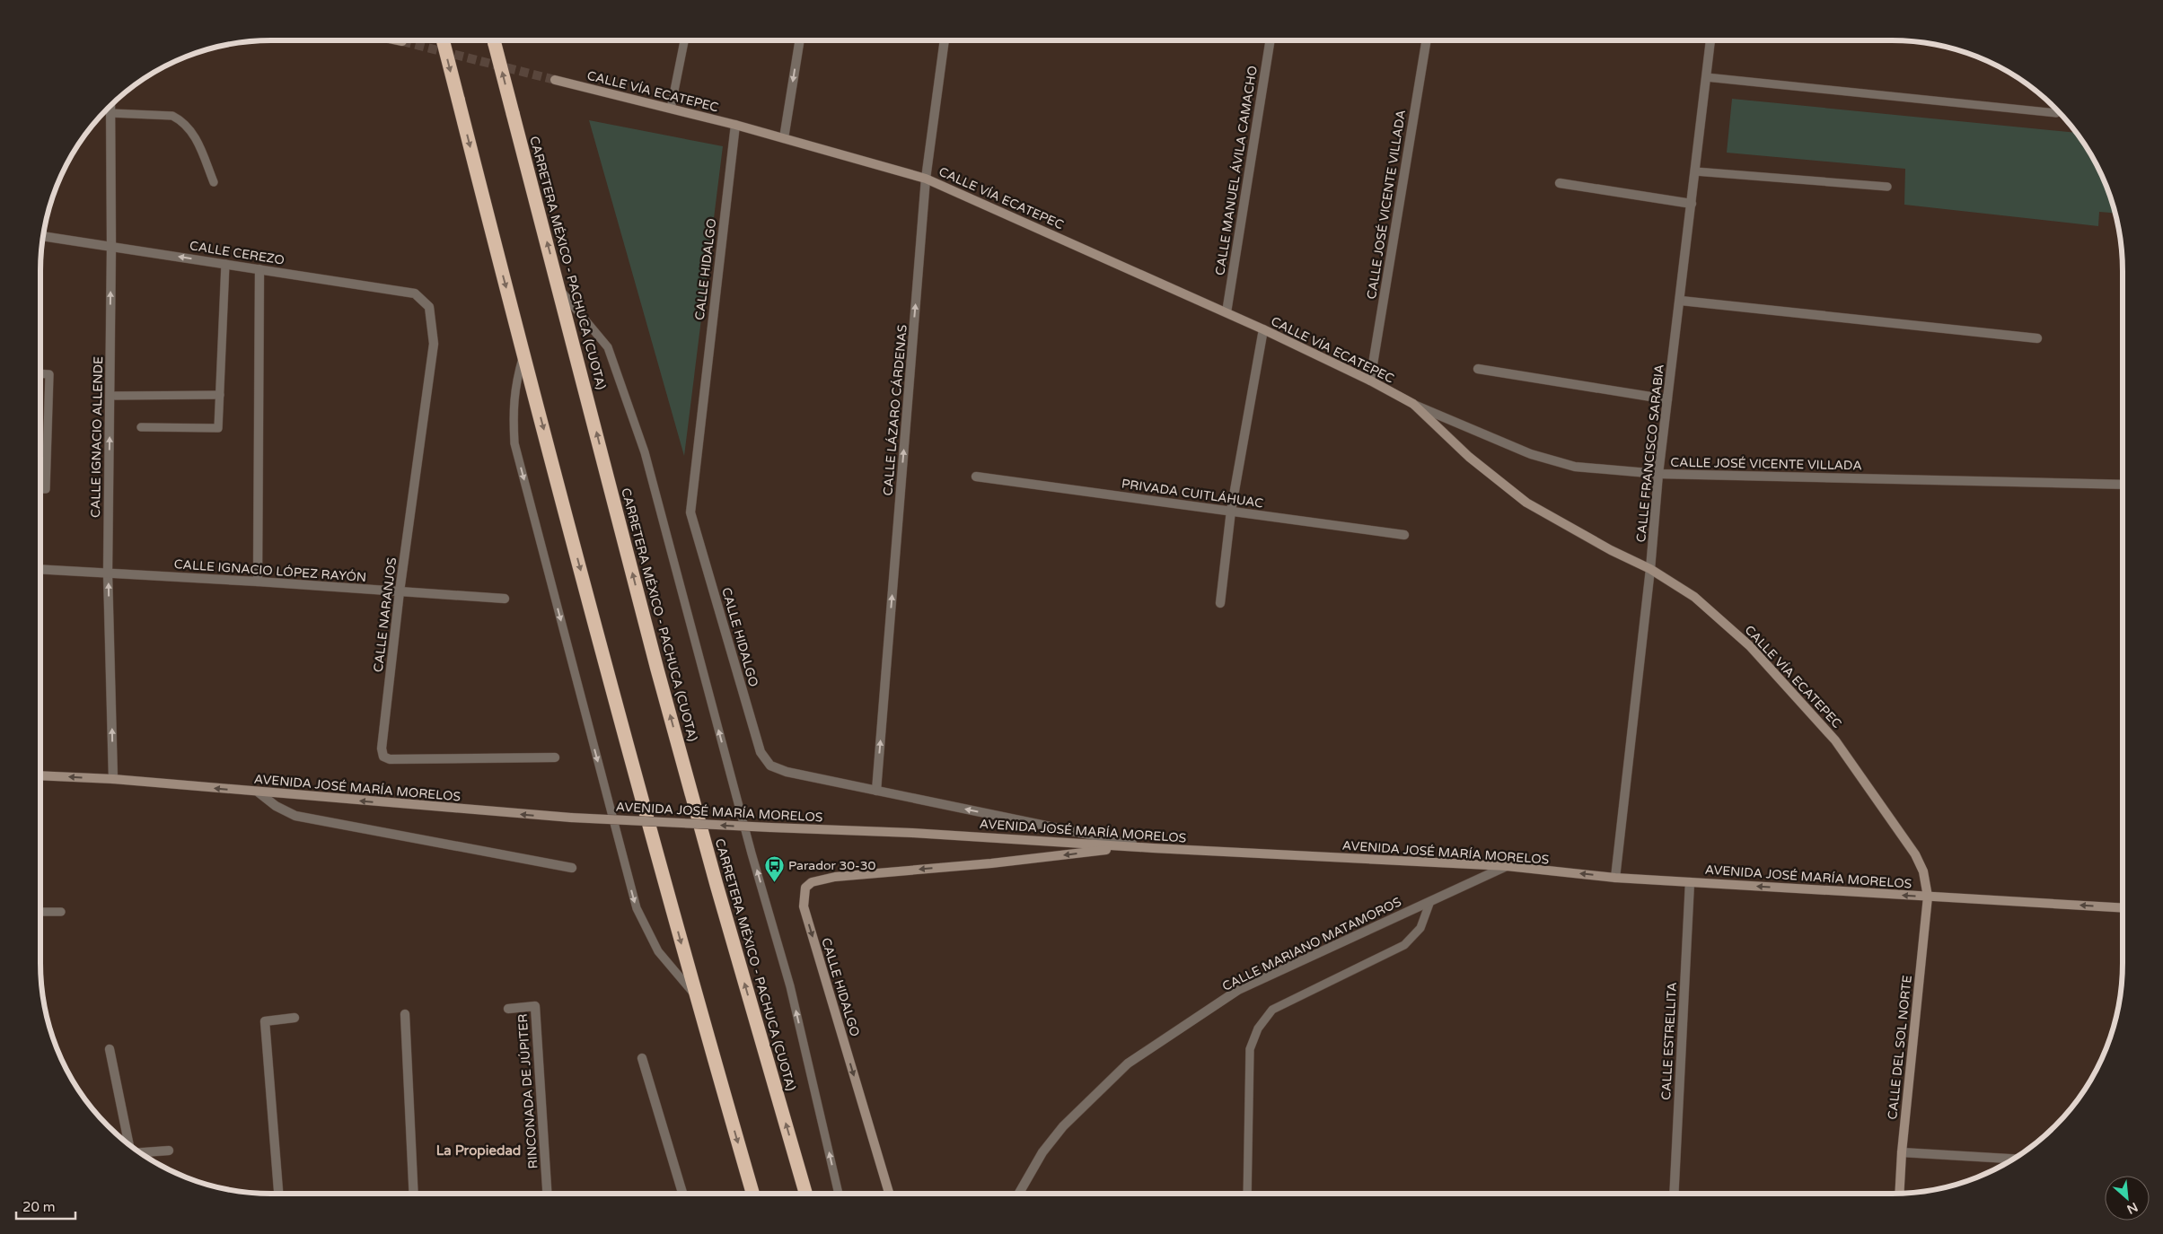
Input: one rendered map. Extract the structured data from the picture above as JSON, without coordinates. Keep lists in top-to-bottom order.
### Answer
{
  "streets": {
    "highway": ["CARRETERA MÉXICO - PACHUCA (CUOTA)"],
    "main road": [
      "CALLE VÍA ECATEPEC",
      "CALLE HIDALGO",
      "AVENIDA JOSÉ MARÍA MORELOS",
      "CALLE DEL SOL NORTE"
    ],
    "street": [
      "CALLE MANUEL ÁVILA CAMACHO",
      "CALLE JOSÉ VICENTE VILLADA",
      "CALLE CEREZO",
      "CALLE LÁZARO CÁRDENAS",
      "CALLE IGNACIO ALLENDE",
      "CALLE FRANCISCO SARABIA",
      "PRIVADA CUITLÁHUAC",
      "CALLE IGNACIO LÓPEZ RAYÓN",
      "CALLE NARANJOS",
      "CALLE MARIANO MATAMOROS",
      "CALLE ESTRELLITA",
      "RINCONADA DE JÚPITER"
    ]
  },
  "crossings": [
    ["CALLE VÍA ECATEPEC", "CALLE MANUEL ÁVILA CAMACHO"],
    ["CALLE VÍA ECATEPEC", "CALLE JOSÉ VICENTE VILLADA"],
    ["CALLE VÍA ECATEPEC", "CALLE HIDALGO"],
    ["CALLE VÍA ECATEPEC", "CALLE LÁZARO CÁRDENAS"],
    ["CALLE VÍA ECATEPEC", "CALLE FRANCISCO SARABIA"],
    ["CALLE VÍA ECATEPEC", "AVENIDA JOSÉ MARÍA MORELOS"],
    ["CALLE VÍA ECATEPEC", "CALLE DEL SOL NORTE"],
    ["CALLE JOSÉ VICENTE VILLADA", "CALLE FRANCISCO SARABIA"],
    ["CALLE CEREZO", "CALLE IGNACIO ALLENDE"],
    ["CALLE CEREZO", "CALLE NARANJOS"],
    ["CALLE HIDALGO", "CALLE LÁZARO CÁRDENAS"],
    ["CALLE HIDALGO", "AVENIDA JOSÉ MARÍA MORELOS"],
    ["CALLE IGNACIO ALLENDE", "CALLE IGNACIO LÓPEZ RAYÓN"],
    ["CALLE IGNACIO ALLENDE", "AVENIDA JOSÉ MARÍA MORELOS"],
    ["CALLE FRANCISCO SARABIA", "AVENIDA JOSÉ MARÍA MORELOS"],
    ["CALLE IGNACIO LÓPEZ RAYÓN", "CALLE NARANJOS"],
    ["AVENIDA JOSÉ MARÍA MORELOS", "CALLE MARIANO MATAMOROS"],
    ["AVENIDA JOSÉ MARÍA MORELOS", "CALLE ESTRELLITA"],
    ["AVENIDA JOSÉ MARÍA MORELOS", "CALLE DEL SOL NORTE"]
  ],
  "one_way": ["CALLE LÁZARO CÁRDENAS", "CALLE IGNACIO ALLENDE", "AVENIDA JOSÉ MARÍA MORELOS"],
  "districts": ["La Propiedad"],
  "places": {
    "bus stop": ["Parador 30-30"]
  },
  "scale_bar": "20 m",
  "north": "bottom right"
}
